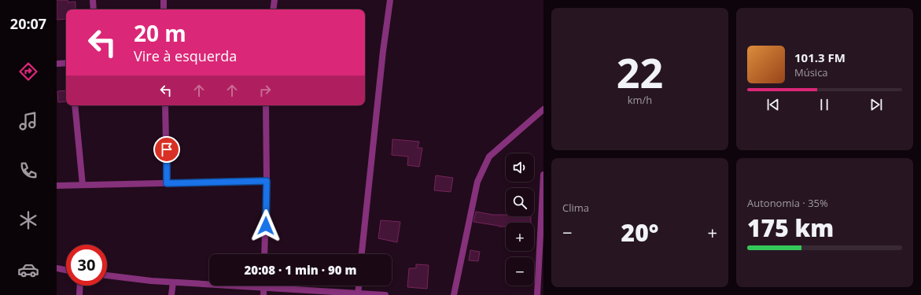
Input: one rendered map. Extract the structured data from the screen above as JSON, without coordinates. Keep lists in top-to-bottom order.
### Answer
{
  "page": {
    "tabs": "20:07",
    "tile": [
      ["22", "km/h"],
      "Clima",
      ["Autonomia · 35%", "175 km"]
    ],
    "turn": ["20 m", "Vire à esquerda"],
    "song": ["101.3 FM", "Música"],
    "map_buttons": ["+", "−"],
    "heat": ["−", "20°", "+"],
    "limit": "30",
    "trip": "20:08 · 1 min · 90 m"
  }
}
